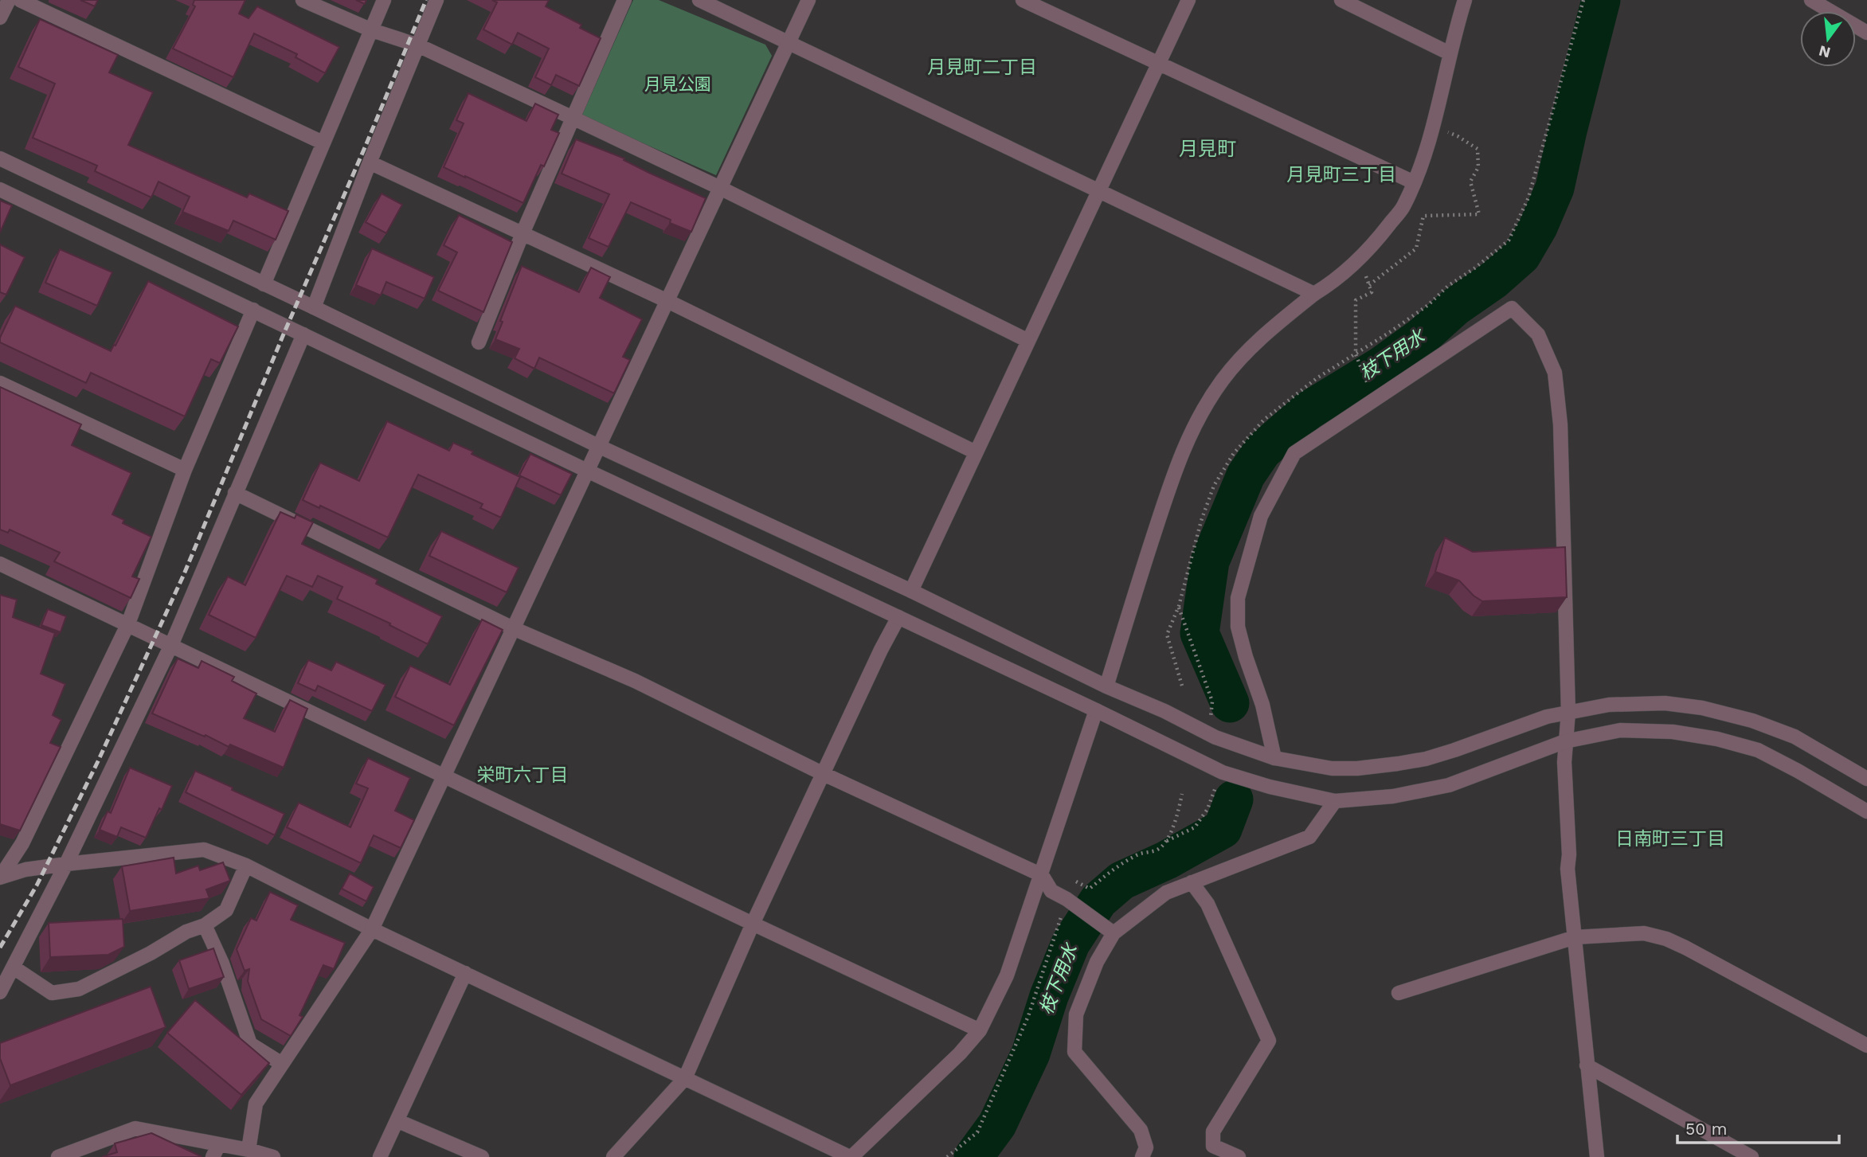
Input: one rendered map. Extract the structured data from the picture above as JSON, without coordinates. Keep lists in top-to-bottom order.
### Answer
{
  "districts": [
    "月見町二丁目",
    "月見町",
    "月見町三丁目",
    "栄町六丁目",
    "日南町三丁目"
  ],
  "water": ["枝下用水"],
  "parks": ["月見公園"],
  "scale_bar": "50 m",
  "north": "bottom"
}
